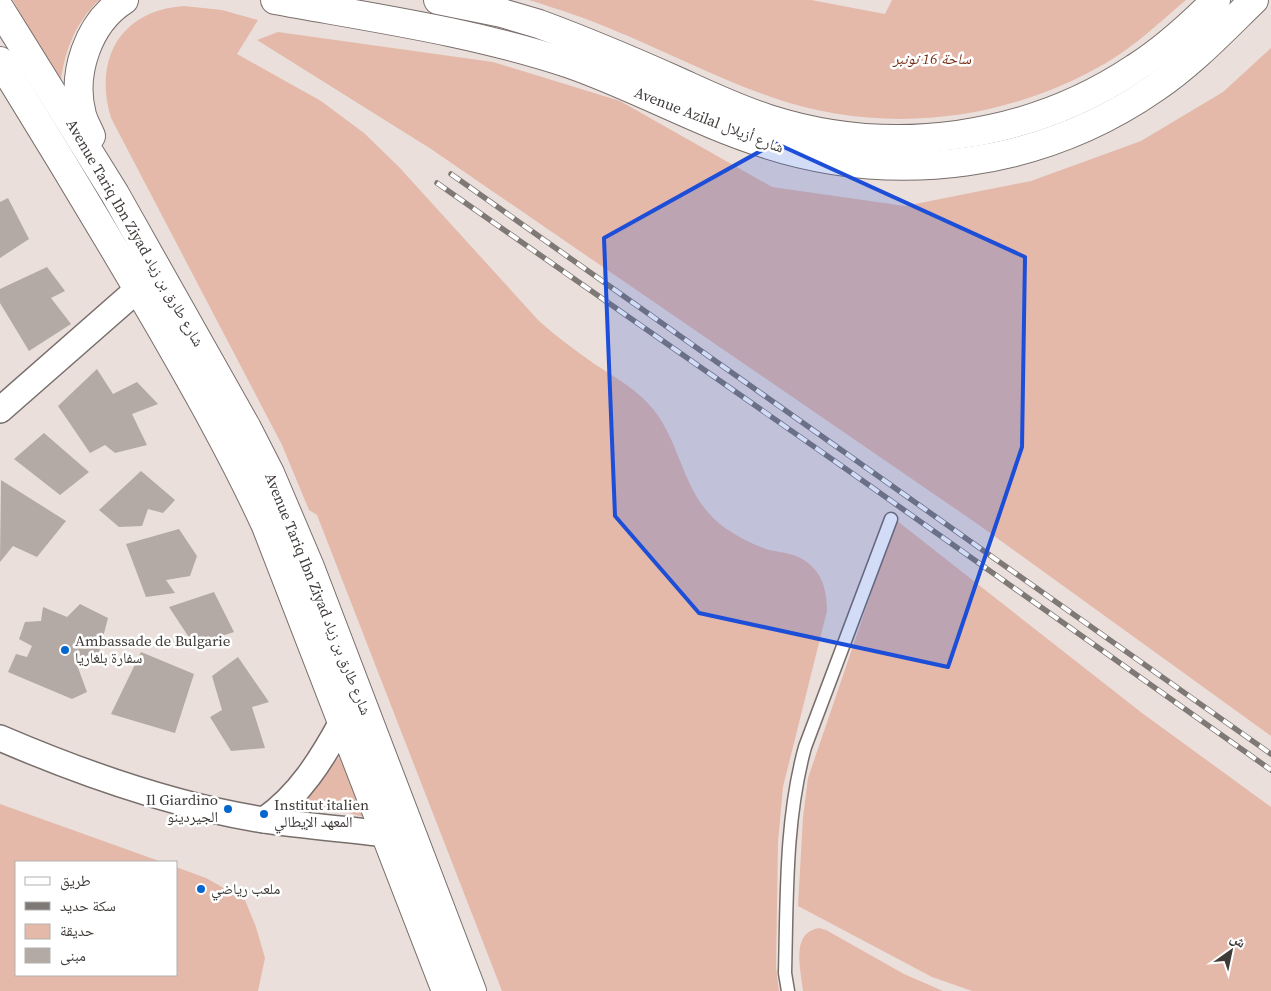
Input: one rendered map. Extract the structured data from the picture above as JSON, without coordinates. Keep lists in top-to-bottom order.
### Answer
{
  "streets": {
    "main road": ["Avenue Azilal شارع أزيلال", "Avenue Tariq Ibn Ziyad شارع طارق بن زياد"]
  },
  "parks": ["ساحة 16 نونبر"],
  "places": [
    "Ambassade de Bulgarie سفارة بلغاريا",
    "Il Giardino الجيردينو",
    "Institut italien المعهد الإيطالي",
    "ملعب رياضي"
  ],
  "legend": [
    "طريق",
    "سكة حديد",
    "حديقة",
    "مبنى"
  ],
  "north": "top right"
}
